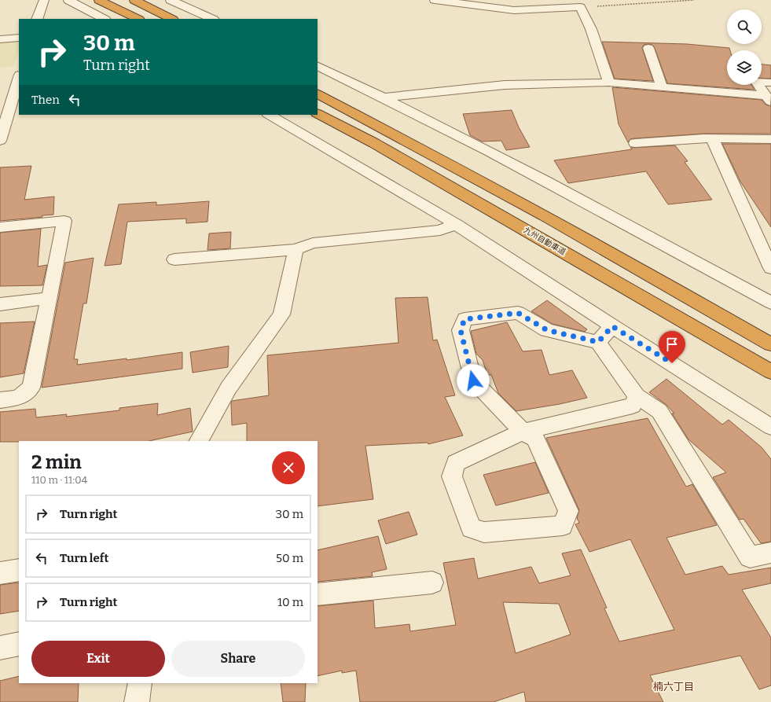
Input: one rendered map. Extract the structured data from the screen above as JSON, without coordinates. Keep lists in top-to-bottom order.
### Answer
{
  "streets": {
    "highway": ["九州自動車道"]
  },
  "districts": ["楠六丁目"],
  "page": {
    "turn": ["30 m", "Turn right"],
    "then": "Then",
    "heading": ["2 min", "110 m · 11:04"],
    "list": [
      {
        "name": "Turn right",
        "value": "30 m"
      },
      {
        "name": "Turn left",
        "value": "50 m"
      },
      {
        "name": "Turn right",
        "value": "10 m"
      }
    ],
    "buttons": ["Exit", "Share"]
  }
}
